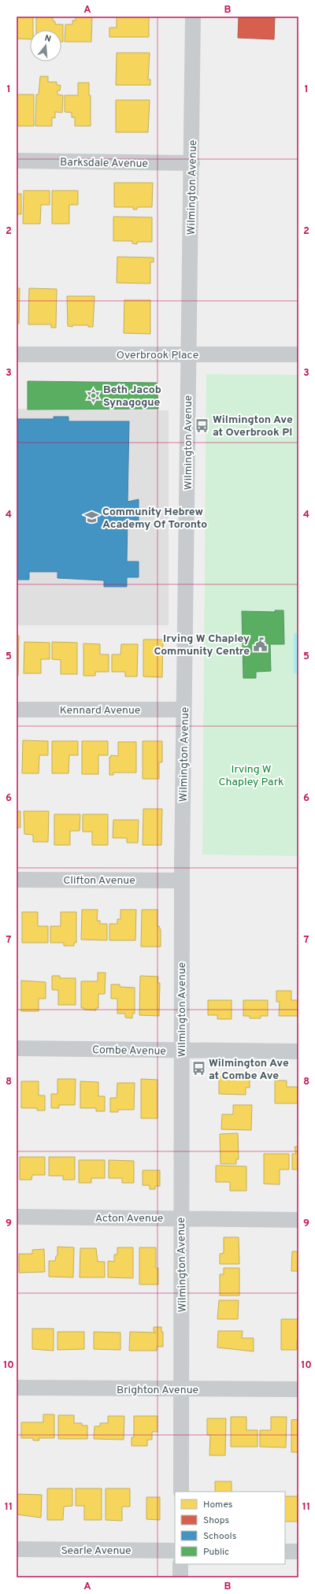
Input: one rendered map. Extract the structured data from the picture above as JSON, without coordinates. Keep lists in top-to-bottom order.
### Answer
{
  "streets": {
    "street": [
      "Barksdale Avenue",
      "Wilmington Avenue",
      "Overbrook Place",
      "Kennard Avenue",
      "Clifton Avenue",
      "Combe Avenue",
      "Acton Avenue",
      "Brighton Avenue",
      "Searle Avenue"
    ]
  },
  "crossings": [
    ["Barksdale Avenue", "Wilmington Avenue"],
    ["Wilmington Avenue", "Overbrook Place"],
    ["Wilmington Avenue", "Kennard Avenue"],
    ["Wilmington Avenue", "Clifton Avenue"],
    ["Wilmington Avenue", "Combe Avenue"],
    ["Wilmington Avenue", "Acton Avenue"],
    ["Wilmington Avenue", "Brighton Avenue"]
  ],
  "parks": ["Irving W Chapley Park"],
  "places": {
    "synagogue": ["Beth Jacob Synagogue"],
    "bus stop": ["Wilmington Ave at Overbrook Pl", "Wilmington Ave at Combe Ave"],
    "school or university": ["Community Hebrew Academy Of Toronto"],
    "public building": ["Irving W Chapley Community Centre"]
  },
  "legend": [
    "Homes",
    "Shops",
    "Schools",
    "Public"
  ],
  "north": "top",
  "grid": {
    "columns": ["A", "B"],
    "rows": [
      "1",
      "2",
      "3",
      "4",
      "5",
      "6",
      "7",
      "8",
      "9",
      "10",
      "11"
    ]
  }
}
